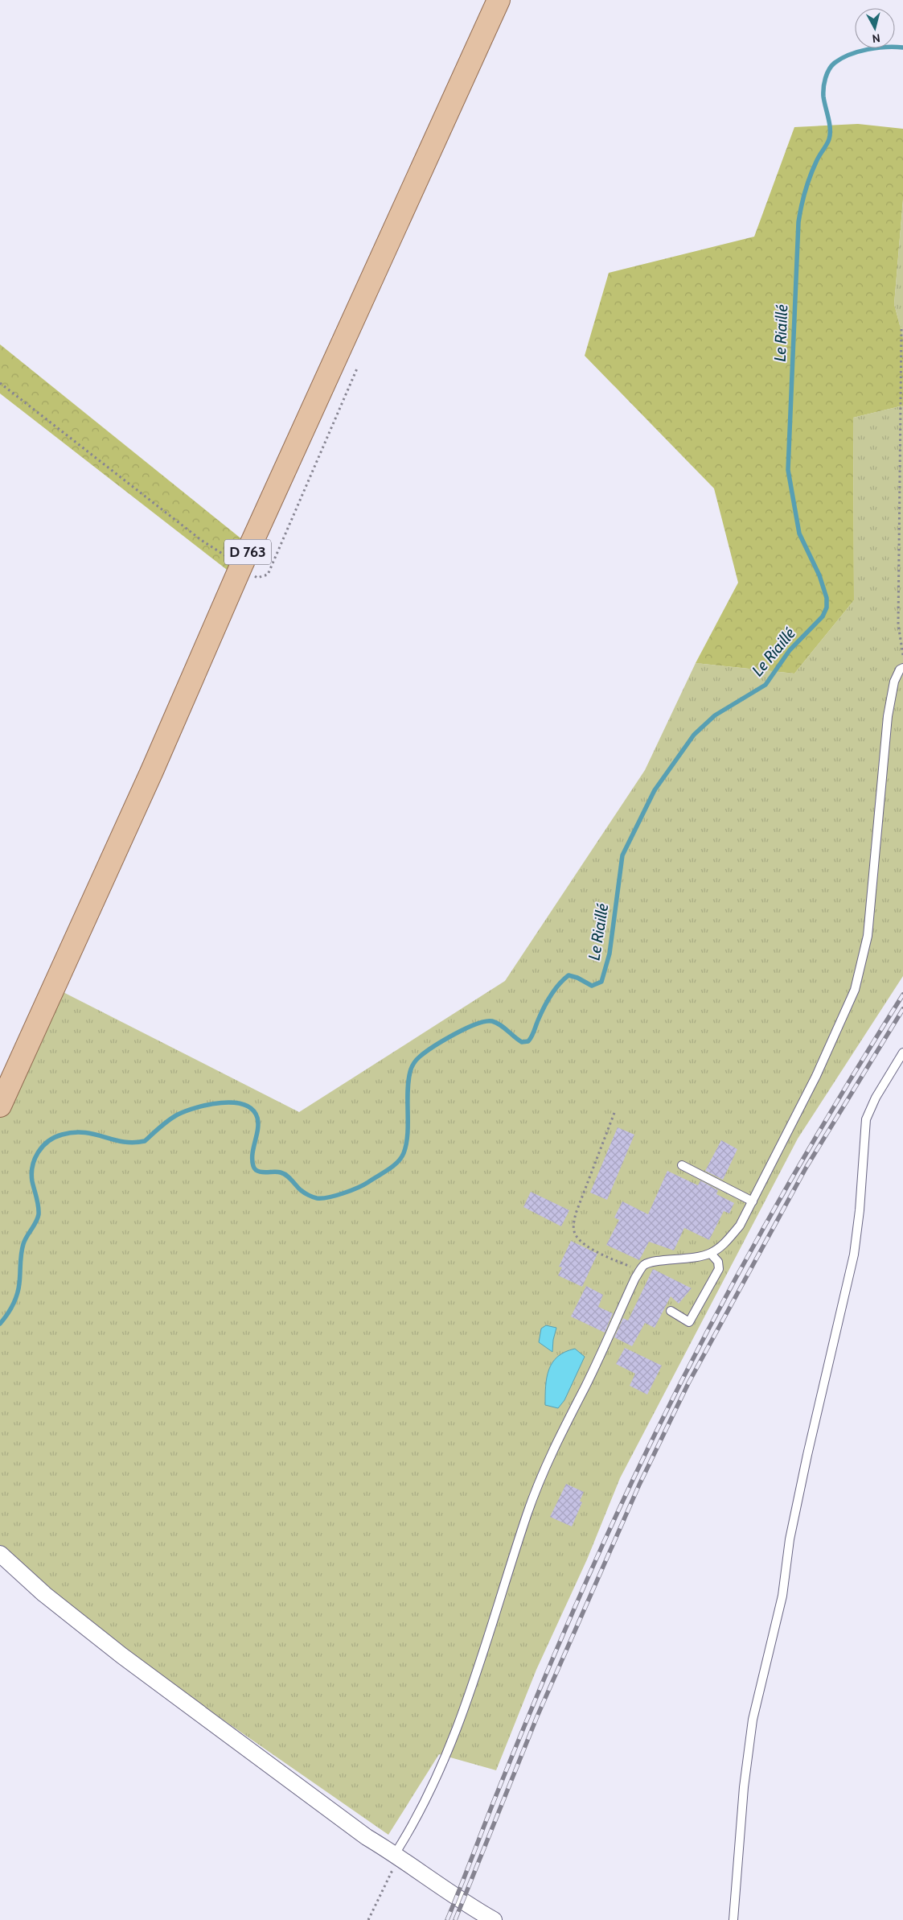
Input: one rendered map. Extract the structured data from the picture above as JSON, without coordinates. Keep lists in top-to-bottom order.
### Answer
{
  "streets": {
    "main road": ["D 763"]
  },
  "water": ["Le Riaillé"],
  "north": "bottom"
}
